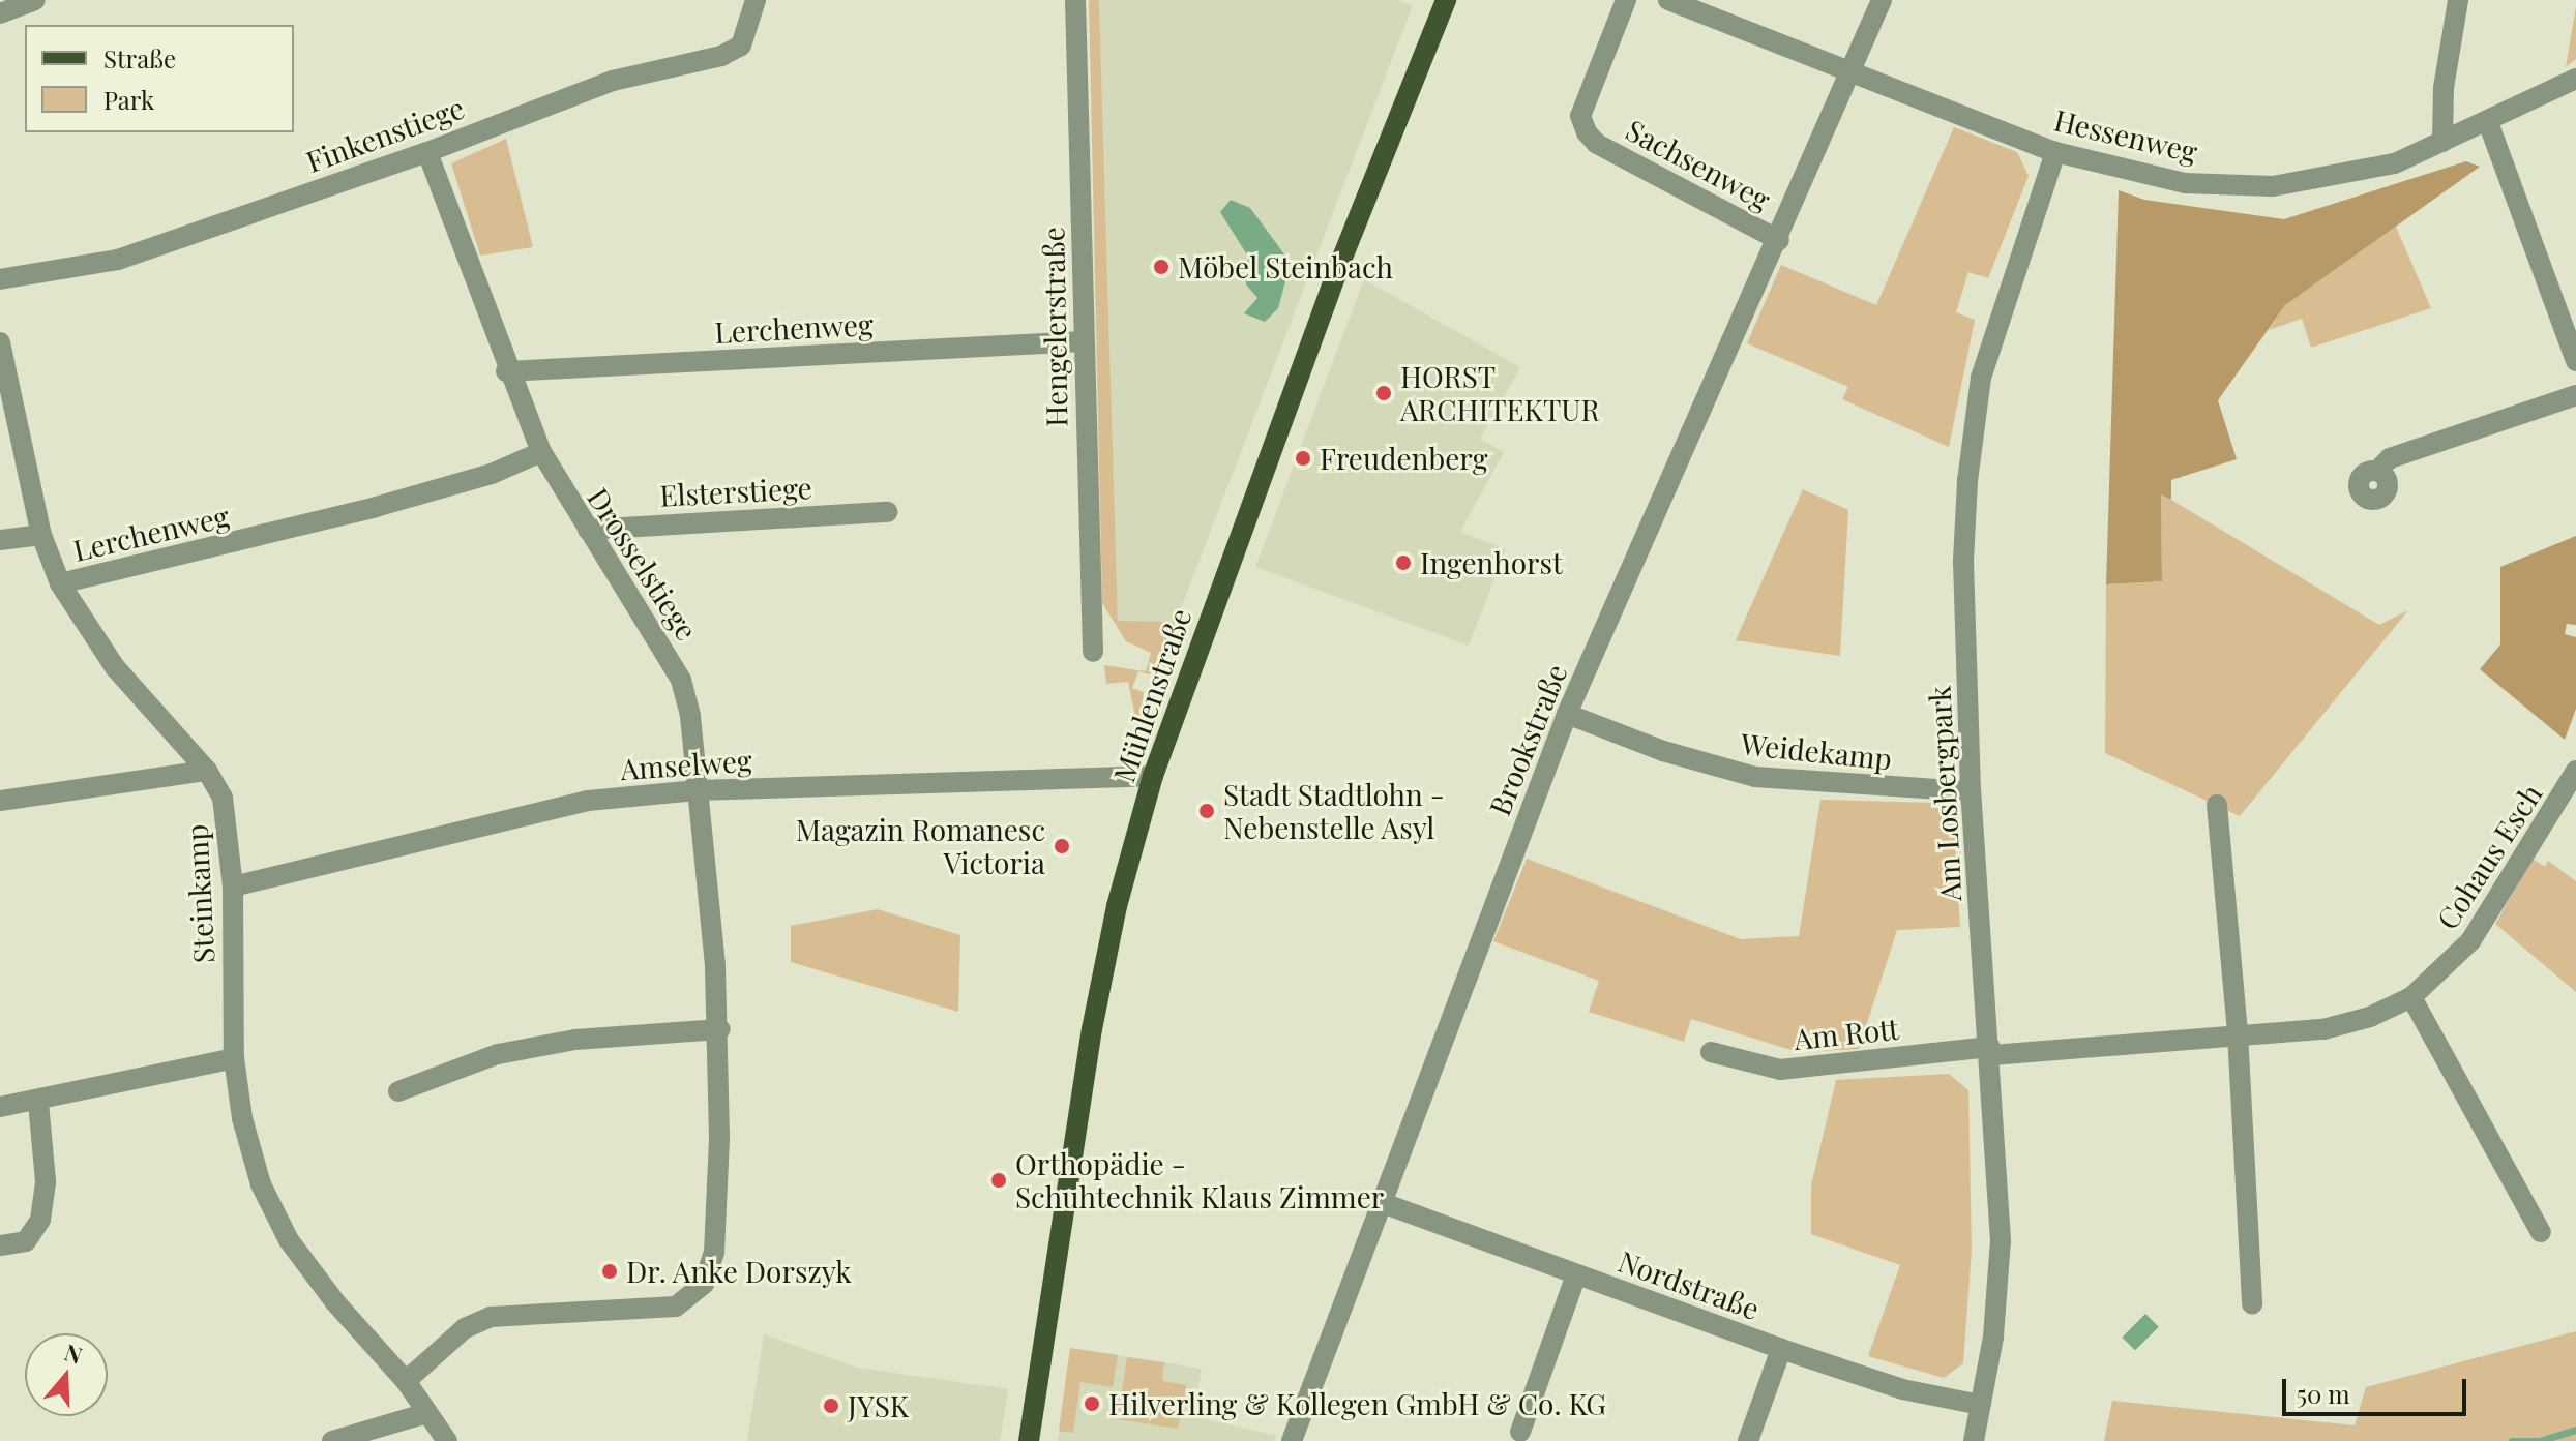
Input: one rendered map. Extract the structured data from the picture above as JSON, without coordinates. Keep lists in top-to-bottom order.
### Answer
{
  "streets": {
    "main road": ["Mühlenstraße"],
    "street": [
      "Finkenstiege",
      "Hessenweg",
      "Sachsenweg",
      "Hengelerstraße",
      "Lerchenweg",
      "Elsterstiege",
      "Drosselstiege",
      "Brookstraße",
      "Weidekamp",
      "Amselweg",
      "Am Losbergpark",
      "Cohaus Esch",
      "Steinkamp",
      "Am Rott",
      "Nordstraße"
    ]
  },
  "crossings": [
    ["Finkenstiege", "Drosselstiege"],
    ["Hessenweg", "Brookstraße"],
    ["Hessenweg", "Am Losbergpark"],
    ["Sachsenweg", "Brookstraße"],
    ["Hengelerstraße", "Lerchenweg"],
    ["Lerchenweg", "Drosselstiege"],
    ["Lerchenweg", "Steinkamp"],
    ["Elsterstiege", "Drosselstiege"],
    ["Drosselstiege", "Amselweg"],
    ["Drosselstiege", "Steinkamp"],
    ["Mühlenstraße", "Amselweg"],
    ["Brookstraße", "Weidekamp"],
    ["Brookstraße", "Nordstraße"],
    ["Weidekamp", "Am Losbergpark"],
    ["Amselweg", "Steinkamp"],
    ["Am Losbergpark", "Cohaus Esch"],
    ["Am Losbergpark", "Am Rott"],
    ["Am Losbergpark", "Nordstraße"],
    ["Cohaus Esch", "Am Rott"]
  ],
  "places": [
    "Möbel Steinbach",
    "HORST ARCHITEKTUR",
    "Freudenberg",
    "Ingenhorst",
    "Stadt Stadtlohn - Nebenstelle Asyl",
    "Magazin Romanesc Victoria",
    "Orthopädie - Schuhtechnik Klaus Zimmer",
    "Dr. Anke Dorszyk",
    "Hilverling & Kollegen GmbH & Co. KG",
    "JYSK"
  ],
  "legend": ["Straße", "Park"],
  "scale_bar": "50 m",
  "north": "top"
}
